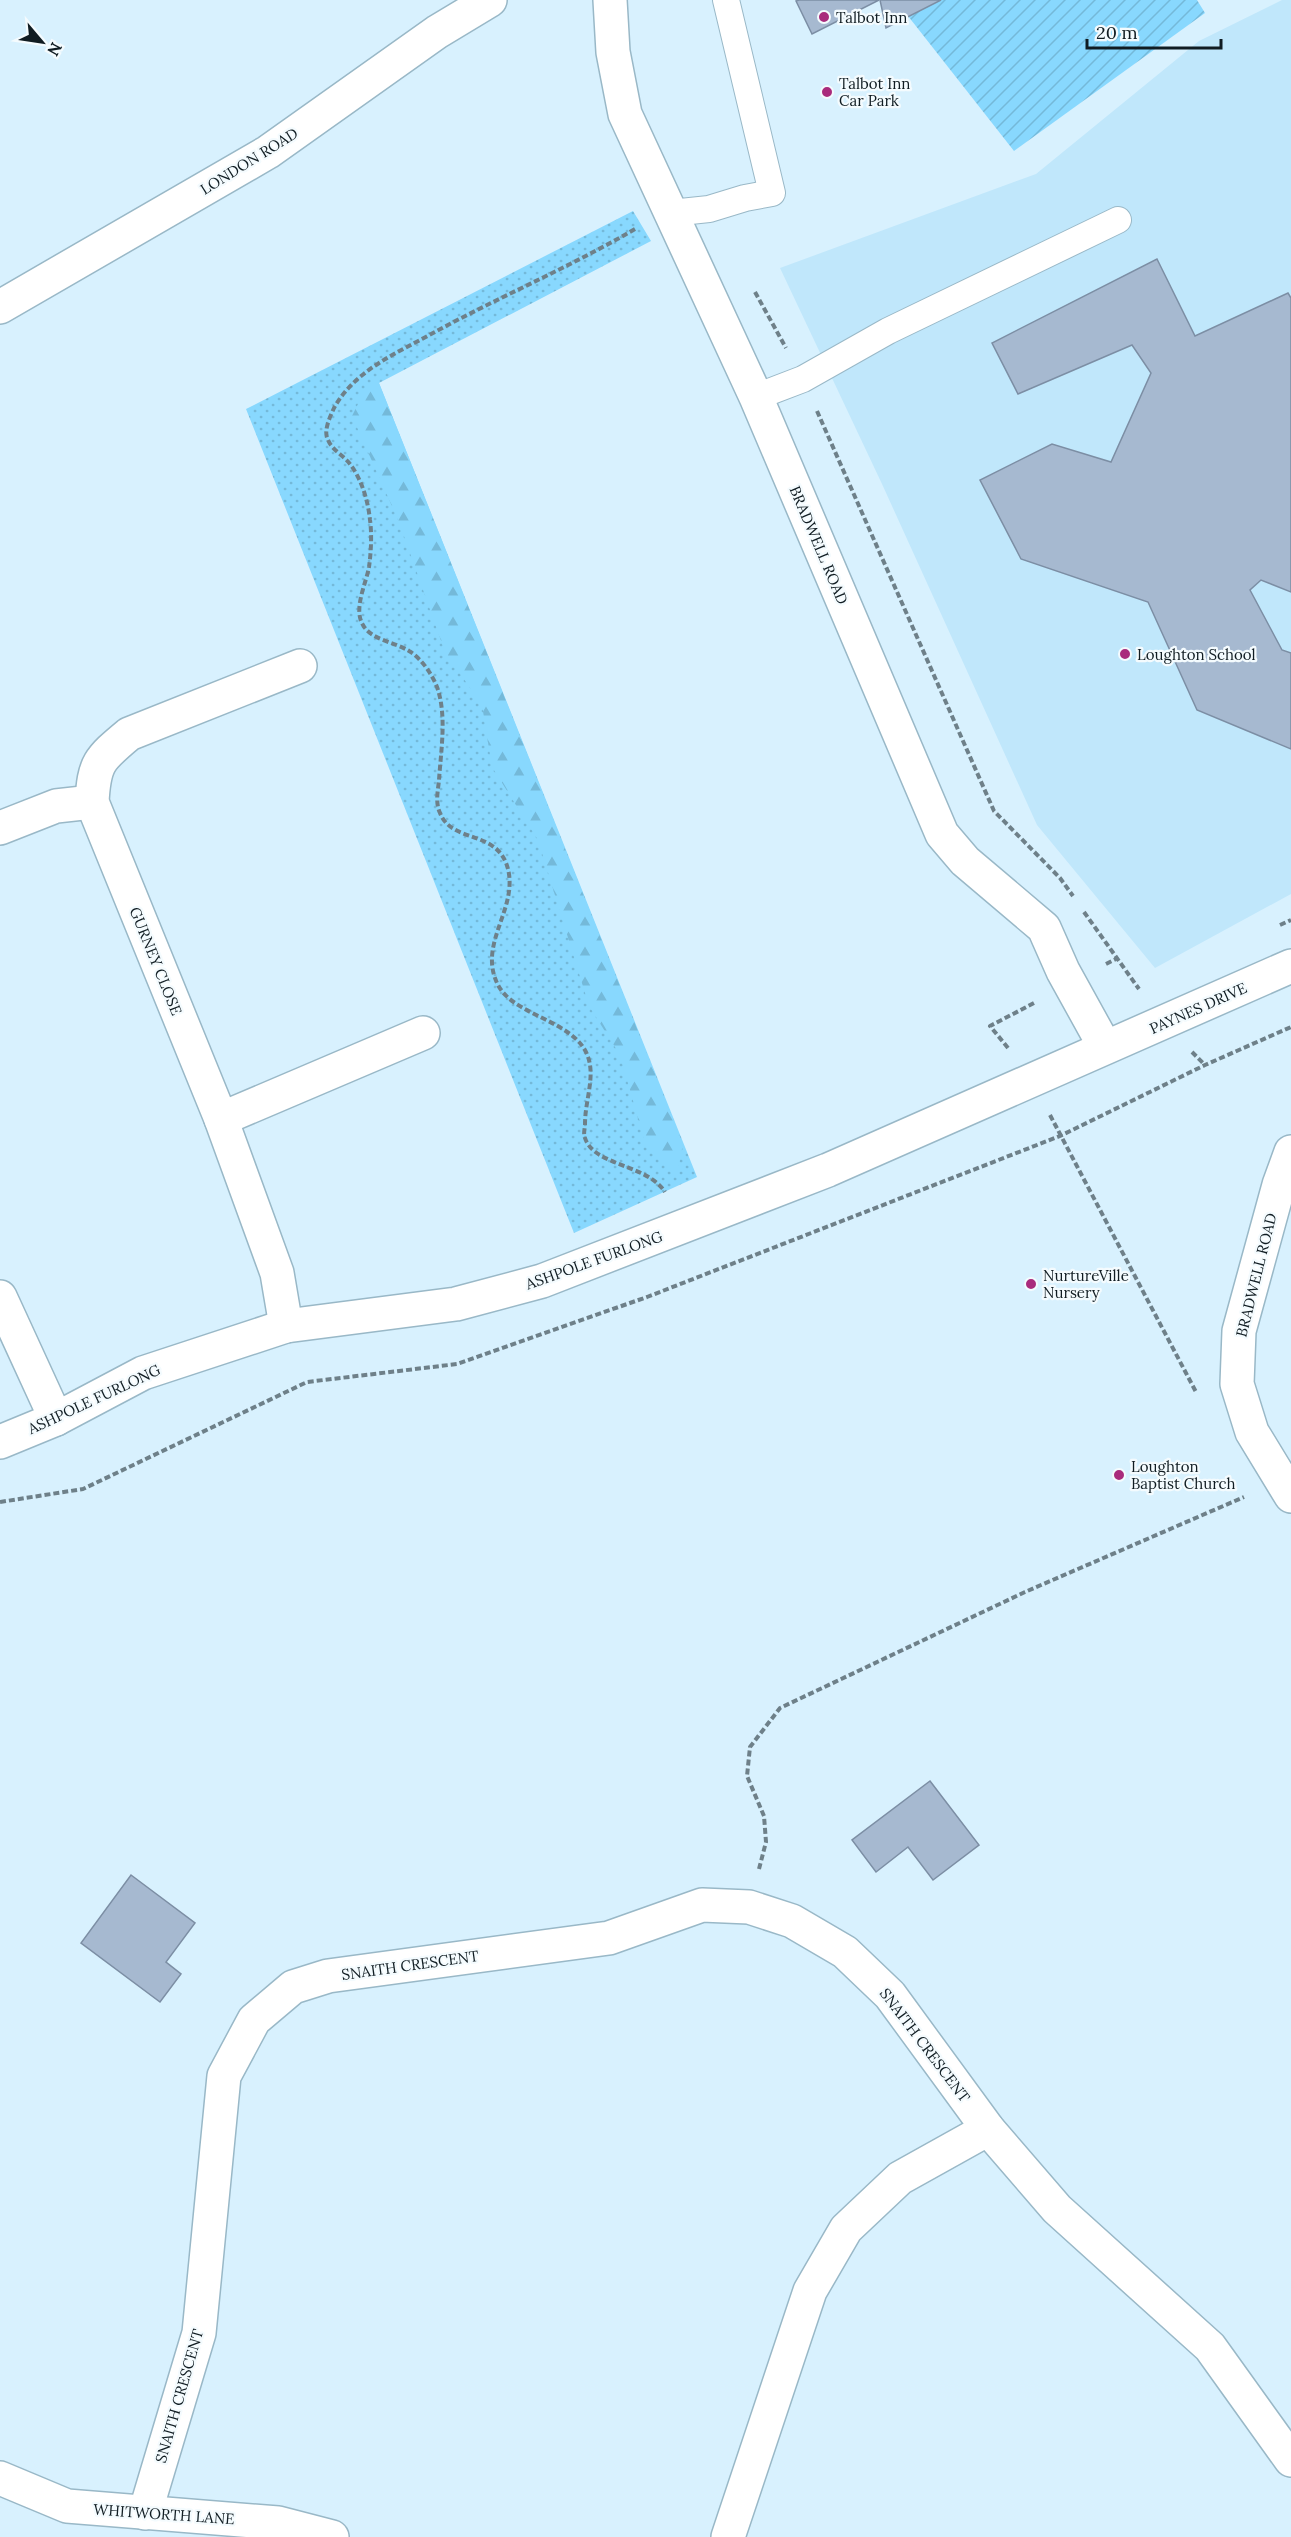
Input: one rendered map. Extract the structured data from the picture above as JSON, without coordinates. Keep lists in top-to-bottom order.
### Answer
{
  "streets": {
    "street": [
      "LONDON ROAD",
      "BRADWELL ROAD",
      "GURNEY CLOSE",
      "PAYNES DRIVE",
      "ASHPOLE FURLONG",
      "SNAITH CRESCENT",
      "WHITWORTH LANE"
    ]
  },
  "crossings": [
    ["BRADWELL ROAD", "PAYNES DRIVE"],
    ["BRADWELL ROAD", "ASHPOLE FURLONG"],
    ["GURNEY CLOSE", "ASHPOLE FURLONG"],
    ["PAYNES DRIVE", "ASHPOLE FURLONG"],
    ["SNAITH CRESCENT", "WHITWORTH LANE"]
  ],
  "places": [
    "Talbot Inn",
    "Talbot Inn Car Park",
    "Loughton School",
    "NurtureVille Nursery",
    "Loughton Baptist Church"
  ],
  "scale_bar": "20 m",
  "north": "bottom right"
}
